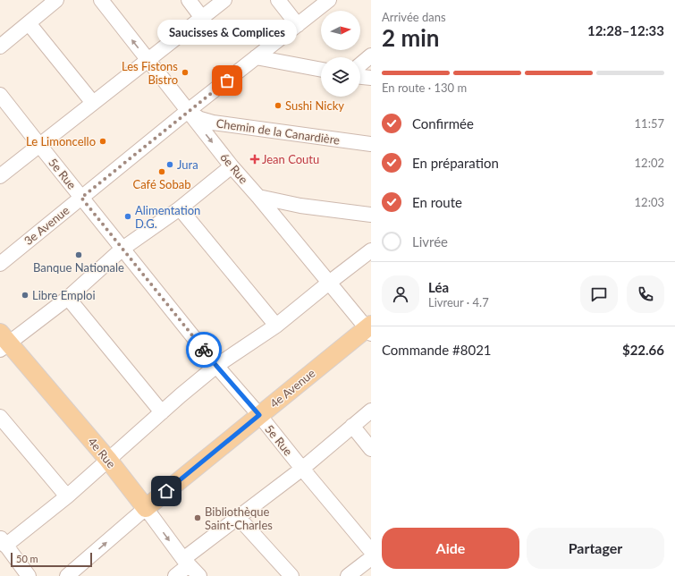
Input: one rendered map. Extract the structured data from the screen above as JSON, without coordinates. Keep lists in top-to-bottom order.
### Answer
{
  "streets": {
    "main road": ["4e Avenue", "4e Rue"],
    "street": [
      "Chemin de la Canardière",
      "6e Rue",
      "5e Rue",
      "3e Avenue"
    ]
  },
  "crossings": [
    ["Chemin de la Canardière", "6e Rue"],
    ["Chemin de la Canardière", "3e Avenue"],
    ["6e Rue", "3e Avenue"],
    ["6e Rue", "4e Avenue"],
    ["5e Rue", "3e Avenue"],
    ["5e Rue", "4e Avenue"],
    ["4e Avenue", "4e Rue"]
  ],
  "places": {
    "other": [
      "Les Fistons Bistro",
      "Saucisses & Complices",
      "Sushi Nicky",
      "Le Limoncello",
      "Jura",
      "Café Sobab",
      "Alimentation D.G.",
      "Banque Nationale",
      "Libre Emploi",
      "Bibliothèque Saint-Charles"
    ],
    "health": ["Jean Coutu"]
  },
  "scale_bar": "50 m",
  "north": "right",
  "page": {
    "heading": ["2 min", "Arrivée dans", "12:28–12:33"],
    "panel": [
      "Léa",
      "Livreur · 4.7",
      "Commande #8021",
      "$22.66"
    ],
    "bubble": "Saucisses & Complices",
    "bar": "En route · 130 m",
    "list": [
      ["Confirmée", "11:57"],
      ["En préparation", "12:02"],
      ["En route", "12:03"],
      "Livrée"
    ],
    "buttons": ["Aide", "Partager"],
    "scale": "50 m"
  }
}
